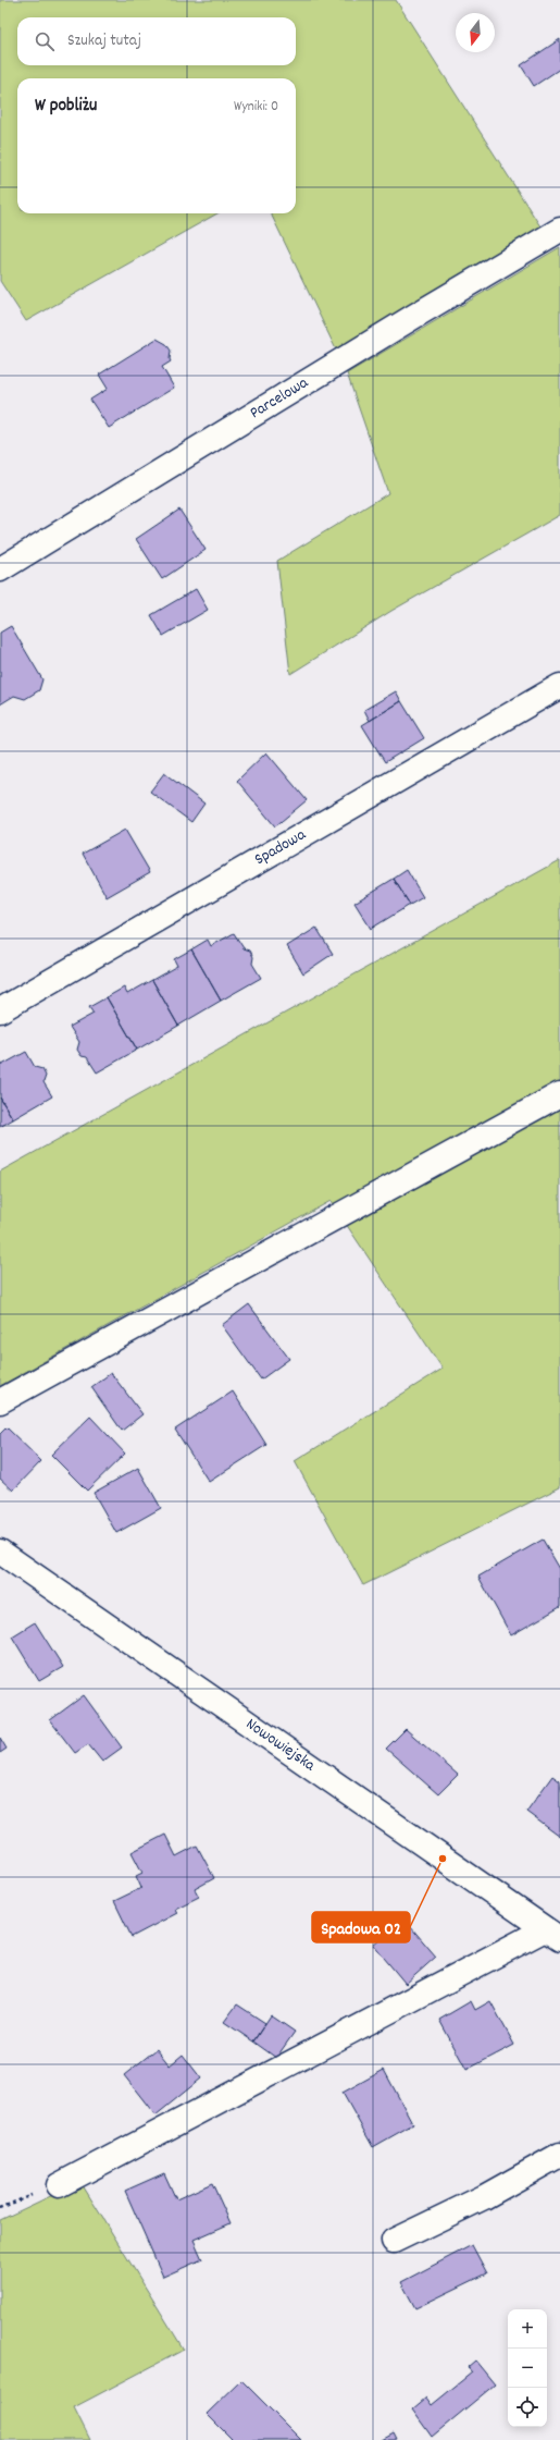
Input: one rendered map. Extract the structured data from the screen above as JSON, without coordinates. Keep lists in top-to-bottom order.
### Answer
{
  "streets": {
    "street": ["Parcelowa", "Spadowa", "Nowowiejska"]
  },
  "places": ["Spadowa 02"],
  "north": "bottom",
  "page": {
    "search": "Szukaj tutaj",
    "heading": ["W pobliżu", "Wyniki: 0"],
    "map_buttons": ["+", "−"]
  }
}
